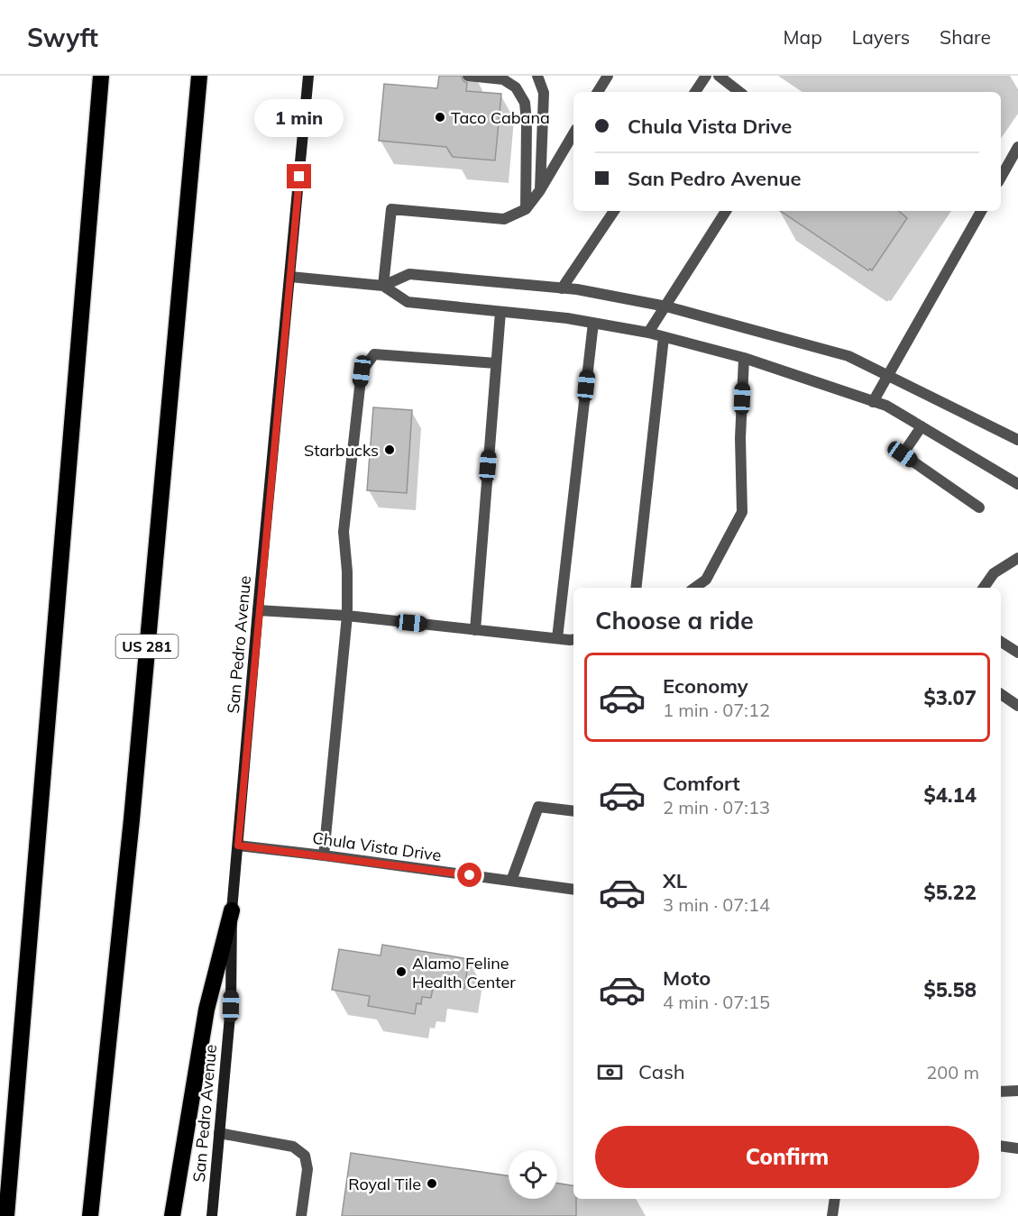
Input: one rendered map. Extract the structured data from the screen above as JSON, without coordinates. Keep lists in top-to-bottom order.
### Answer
{
  "streets": {
    "highway": ["US 281"],
    "main road": ["San Pedro Avenue"],
    "street": ["Chula Vista Drive"]
  },
  "crossings": [
    ["San Pedro Avenue", "Chula Vista Drive"]
  ],
  "places": [
    "Taco Cabana",
    "Starbucks",
    "Alamo Feline Health Center",
    "Royal Tile"
  ],
  "page": {
    "header": "Swyft",
    "nav": ["Map", "Layers", "Share"],
    "banner": ["Chula Vista Drive", "San Pedro Avenue"],
    "bubble": "1 min",
    "heading": "Choose a ride",
    "list": [
      {
        "name": "Economy",
        "note": "1 min · 07:12",
        "value": "$3.07"
      },
      {
        "name": "Comfort",
        "note": "2 min · 07:13",
        "value": "$4.14"
      },
      {
        "name": "XL",
        "note": "3 min · 07:14",
        "value": "$5.22"
      },
      {
        "name": "Moto",
        "note": "4 min · 07:15",
        "value": "$5.58"
      }
    ],
    "pay": ["Cash", "200 m"],
    "buttons": "Confirm"
  }
}
